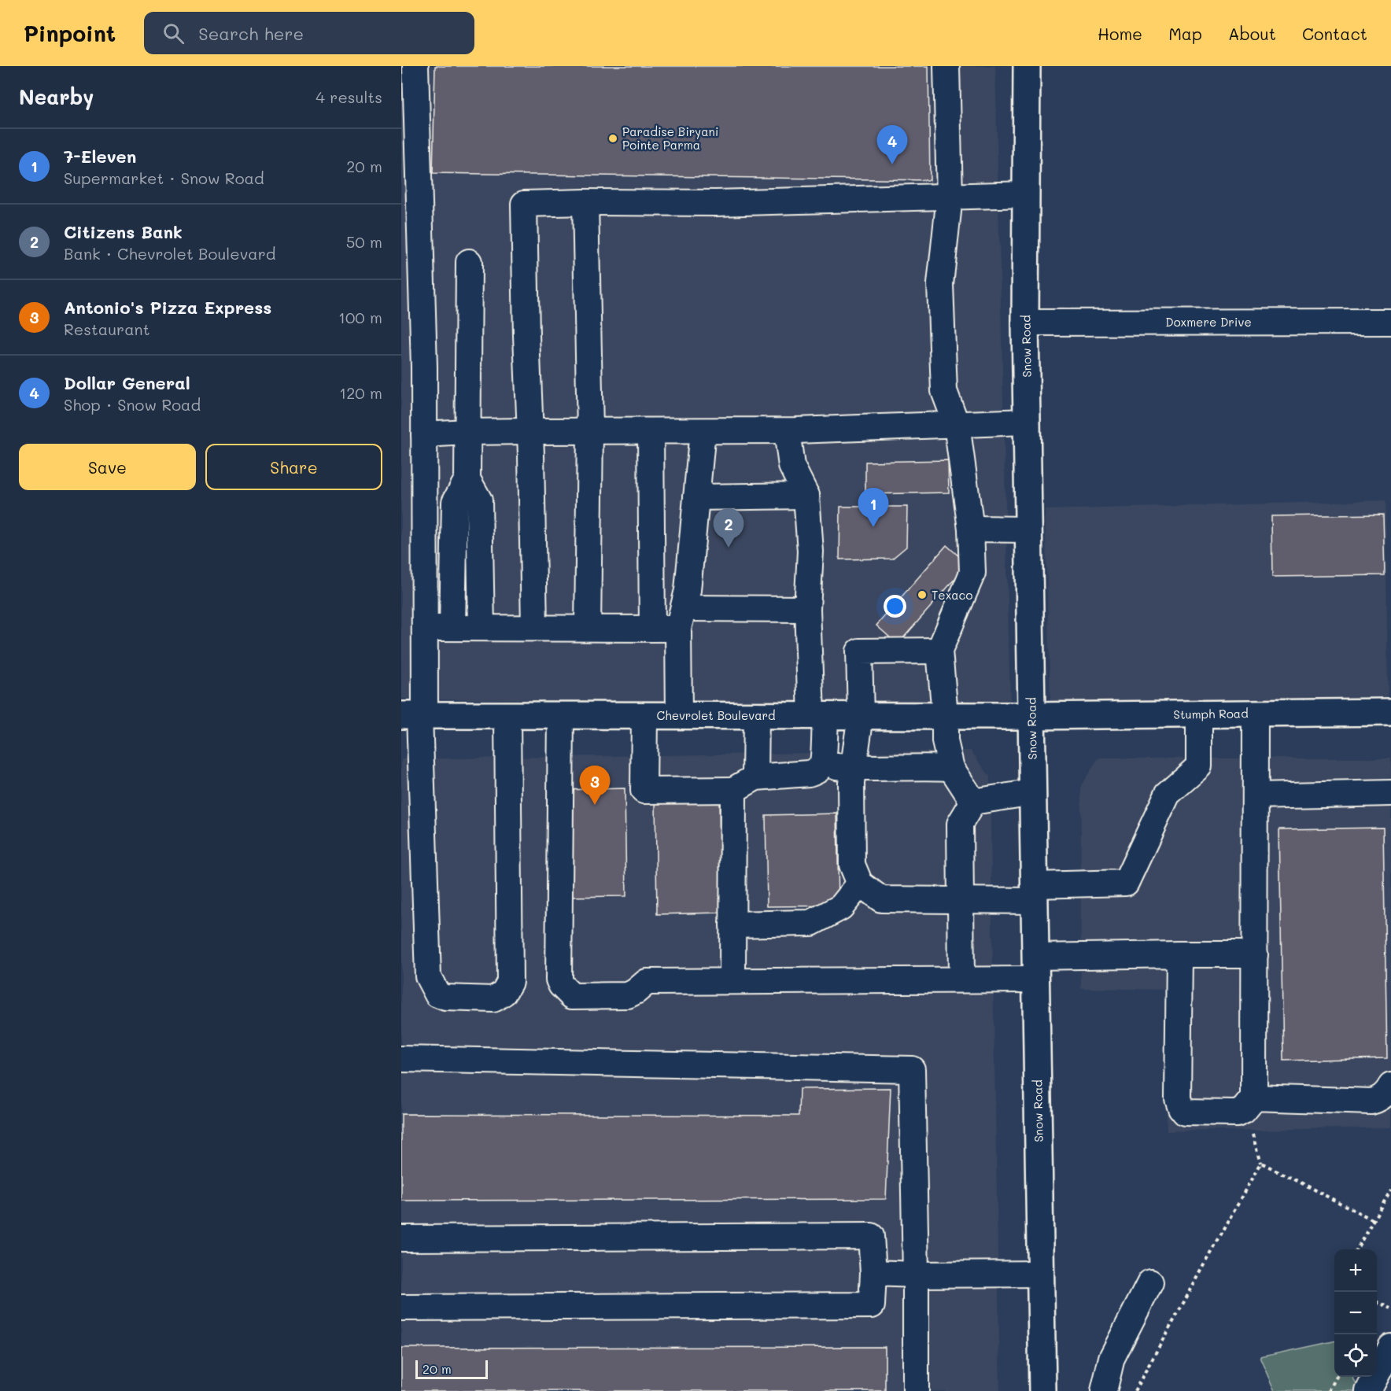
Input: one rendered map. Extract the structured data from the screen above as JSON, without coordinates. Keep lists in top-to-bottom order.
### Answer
{
  "streets": {
    "main road": ["Snow Road", "Stumph Road", "Chevrolet Boulevard"],
    "street": ["Doxmere Drive"]
  },
  "crossings": [
    ["Doxmere Drive", "Snow Road"],
    ["Snow Road", "Stumph Road"],
    ["Snow Road", "Chevrolet Boulevard"],
    ["Stumph Road", "Chevrolet Boulevard"]
  ],
  "places": ["Paradise Biryani Pointe Parma", "Texaco"],
  "scale_bar": "20 m",
  "page": {
    "header": "Pinpoint",
    "search": "Search here",
    "nav": [
      "Home",
      "Map",
      "About",
      "Contact"
    ],
    "heading": ["Nearby", "4 results"],
    "pins": [
      "4",
      "1",
      "2",
      "3"
    ],
    "list": [
      {
        "mark": "1",
        "name": "7-Eleven",
        "note": "Supermarket · Snow Road",
        "value": "20 m"
      },
      {
        "mark": "2",
        "name": "Citizens Bank",
        "note": "Bank · Chevrolet Boulevard",
        "value": "50 m"
      },
      {
        "mark": "3",
        "name": "Antonio's Pizza Express",
        "note": "Restaurant",
        "value": "100 m"
      },
      {
        "mark": "4",
        "name": "Dollar General",
        "note": "Shop · Snow Road",
        "value": "120 m"
      }
    ],
    "buttons": ["Save", "Share"],
    "map_buttons": ["+", "−"],
    "scale": "20 m"
  }
}
